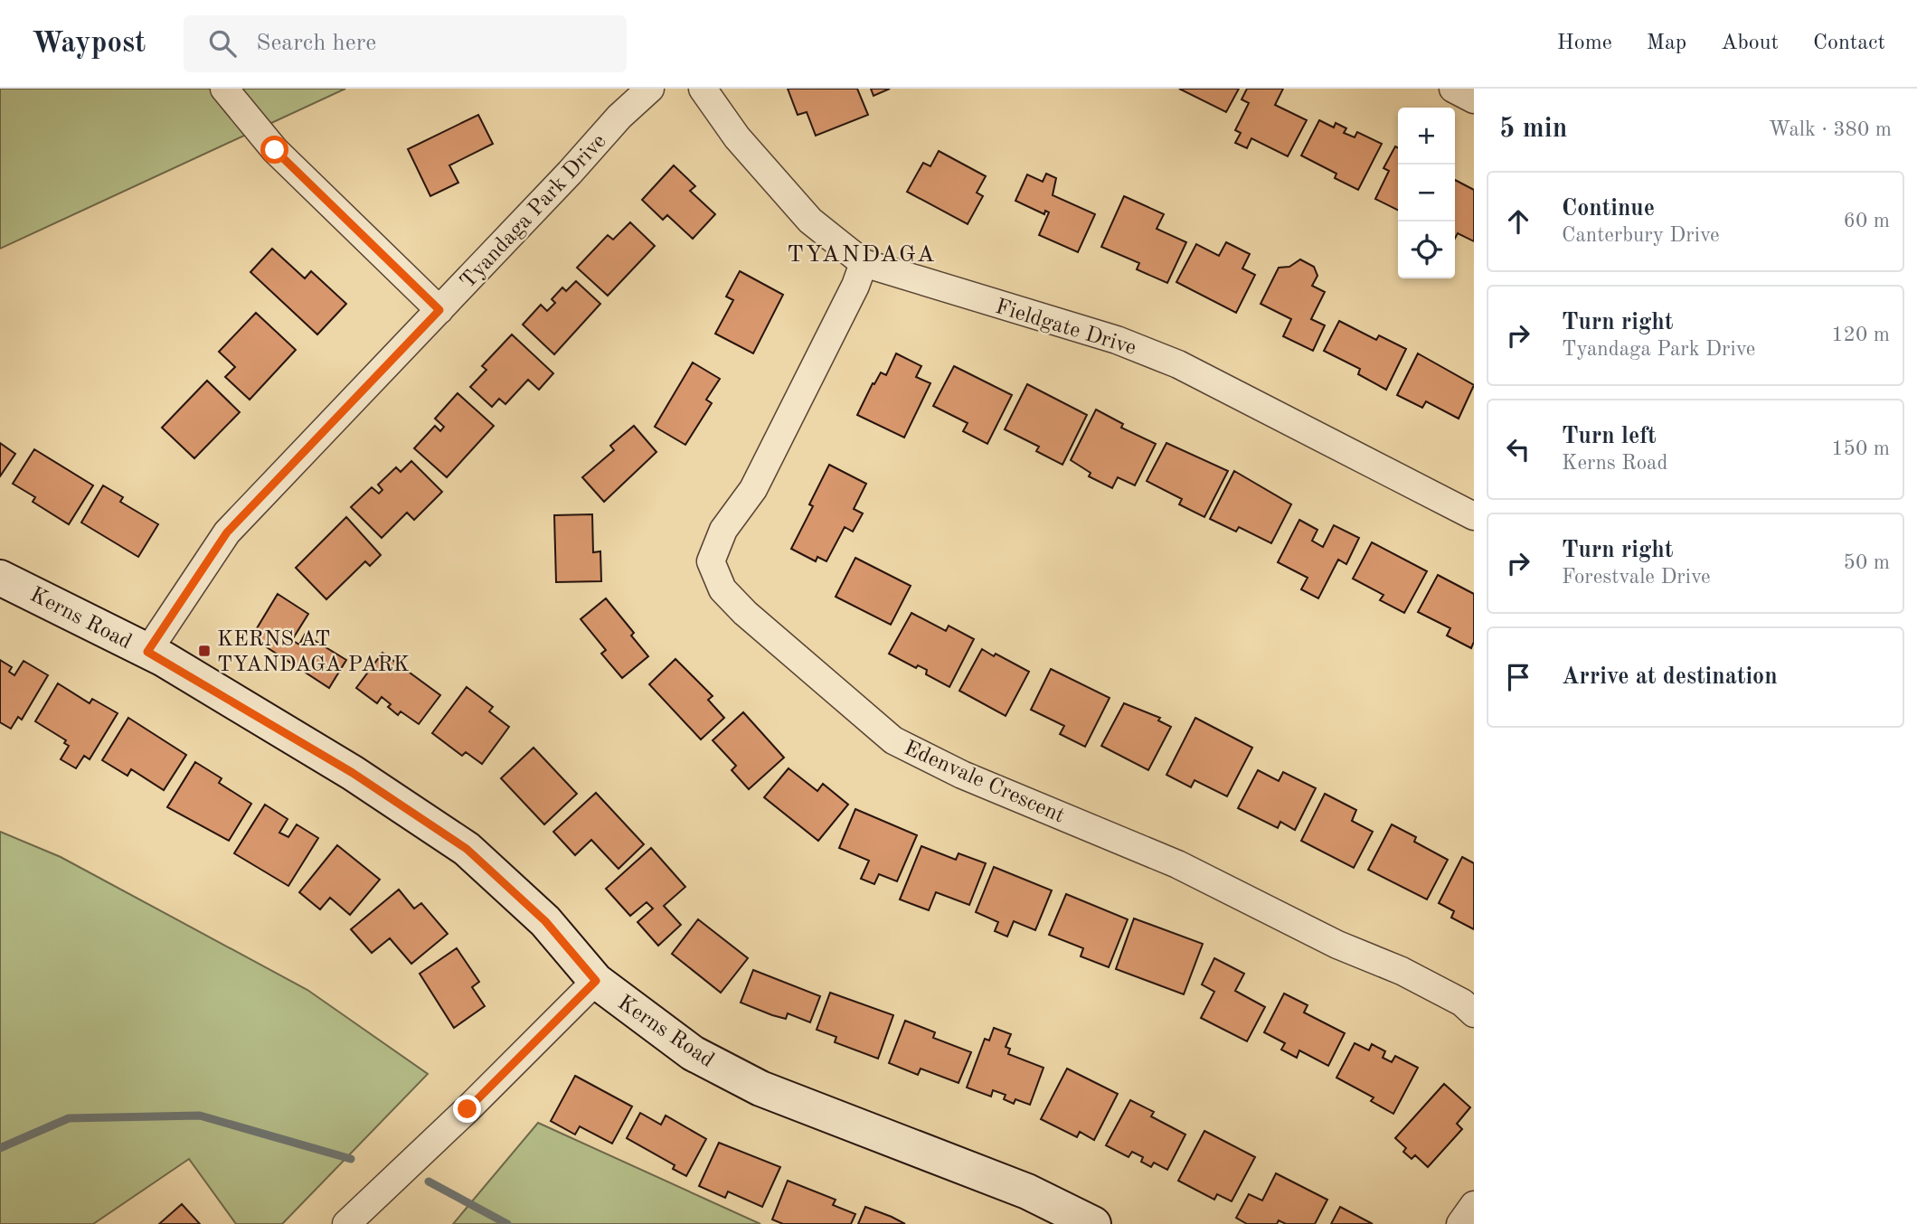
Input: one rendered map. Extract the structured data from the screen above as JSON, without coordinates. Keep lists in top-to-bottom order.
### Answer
{
  "streets": {
    "street": [
      "Tyandaga Park Drive",
      "Fieldgate Drive",
      "Kerns Road",
      "Edenvale Crescent"
    ]
  },
  "crossings": [
    ["Tyandaga Park Drive", "Kerns Road"],
    ["Fieldgate Drive", "Edenvale Crescent"]
  ],
  "districts": ["TYANDAGA"],
  "places": {
    "transit": ["KERNS AT TYANDAGA PARK"]
  },
  "page": {
    "header": "Waypost",
    "search": "Search here",
    "nav": [
      "Home",
      "Map",
      "About",
      "Contact"
    ],
    "heading": ["5 min", "Walk · 380 m"],
    "map_buttons": ["+", "−"],
    "list": [
      ["Continue", "Canterbury Drive", "60 m"],
      ["Turn right", "Tyandaga Park Drive", "120 m"],
      ["Turn left", "Kerns Road", "150 m"],
      ["Turn right", "Forestvale Drive", "50 m"],
      "Arrive at destination"
    ]
  }
}
